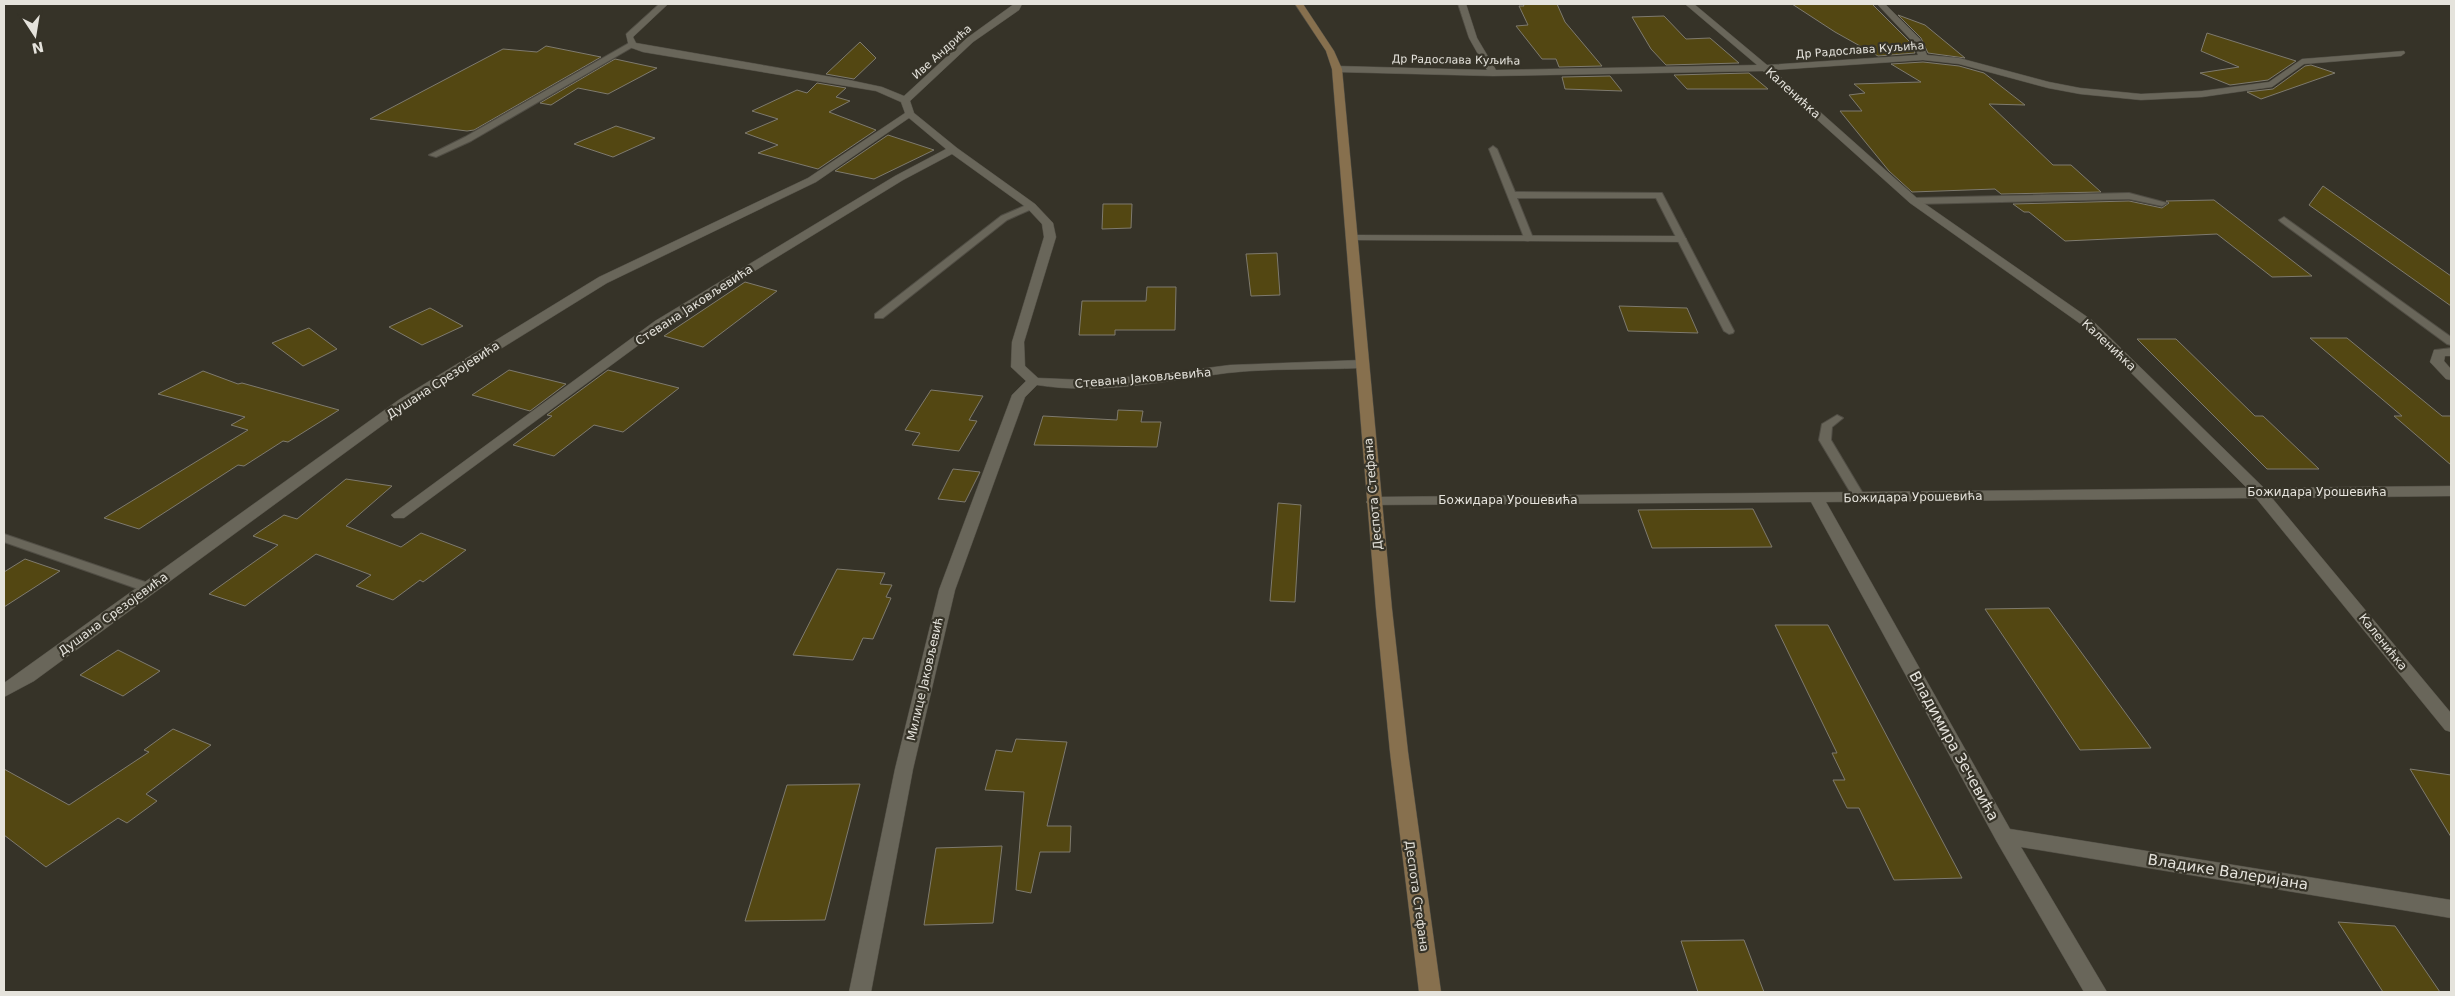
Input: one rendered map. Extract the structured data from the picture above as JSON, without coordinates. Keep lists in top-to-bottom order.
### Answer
{
  "streets": {
    "main road": ["Деспота Стефана"],
    "street": [
      "Др Радослава Куљића",
      "Иве Андрића",
      "Каленићка",
      "Стевана Јаковљевића",
      "Душана Срезојевића",
      "Божидара Урошевића",
      "Милице Јаковљевић",
      "Владимира Зечевића",
      "Владике Валеријана"
    ]
  },
  "crossings": [
    ["Др Радослава Куљића", "Каленићка"],
    ["Др Радослава Куљића", "Деспота Стефана"],
    ["Каленићка", "Божидара Урошевића"],
    ["Стевана Јаковљевића", "Деспота Стефана"],
    ["Стевана Јаковљевића", "Милице Јаковљевић"],
    ["Божидара Урошевића", "Деспота Стефана"],
    ["Божидара Урошевића", "Владимира Зечевића"],
    ["Владимира Зечевића", "Владике Валеријана"]
  ],
  "north": "bottom"
}
